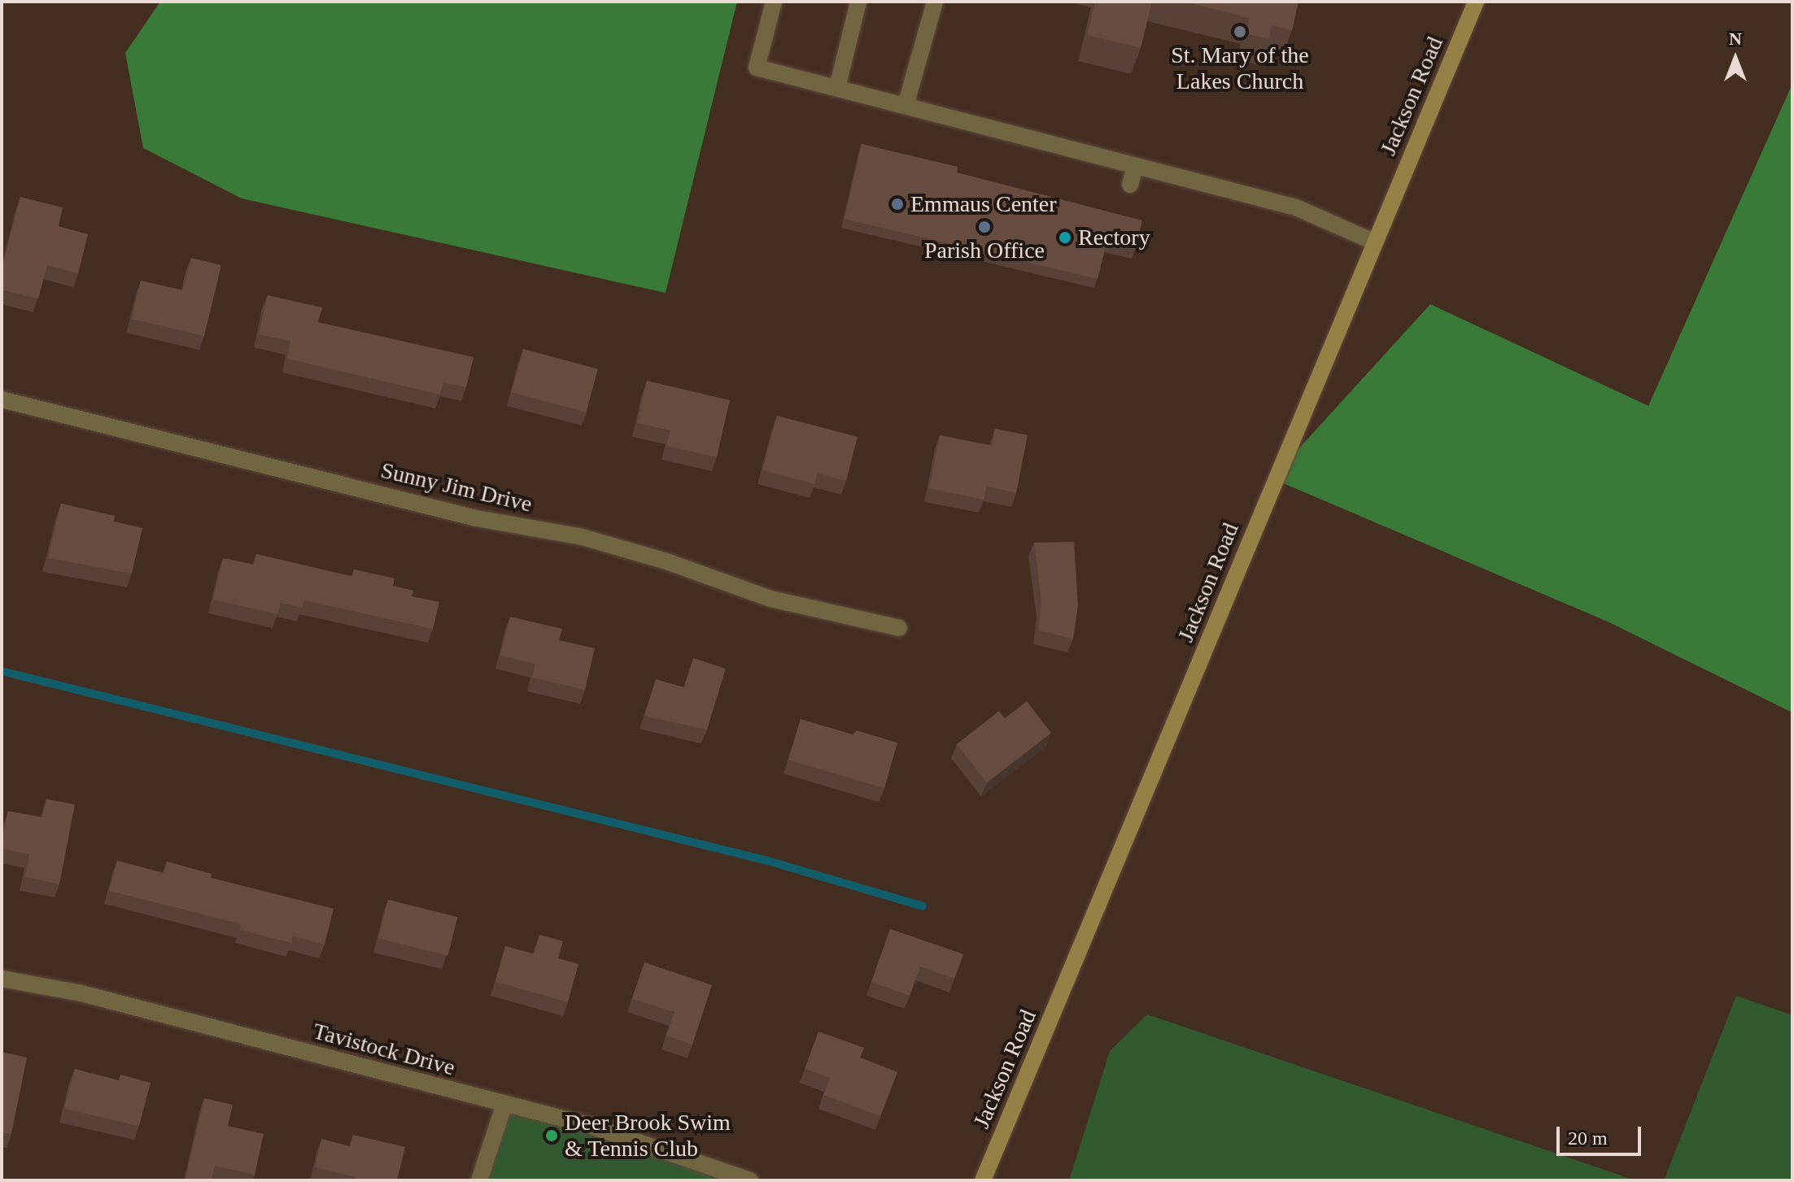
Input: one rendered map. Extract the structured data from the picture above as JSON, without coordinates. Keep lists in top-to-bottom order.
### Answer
{
  "streets": {
    "street": ["Jackson Road", "Sunny Jim Drive", "Tavistock Drive"]
  },
  "places": [
    "St. Mary of the Lakes Church",
    "Emmaus Center",
    "Parish Office",
    "Rectory",
    "Deer Brook Swim & Tennis Club"
  ],
  "scale_bar": "20 m",
  "north": "top"
}
